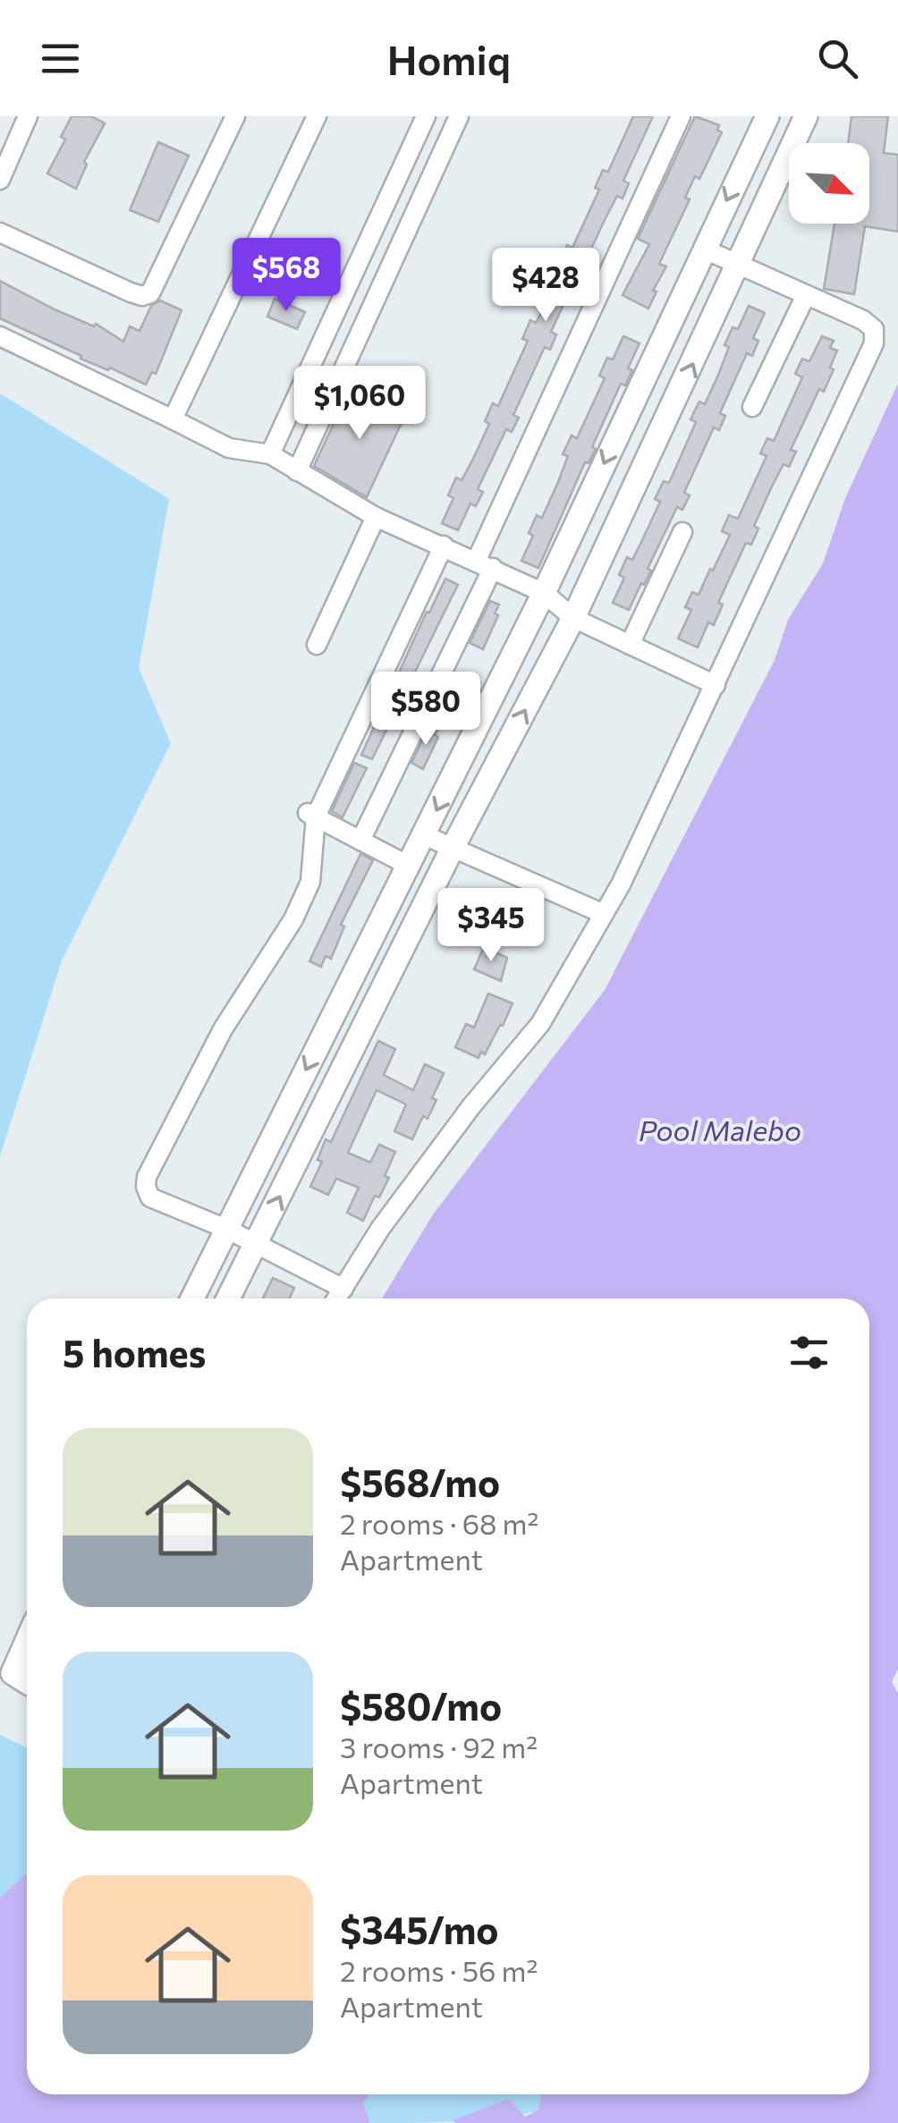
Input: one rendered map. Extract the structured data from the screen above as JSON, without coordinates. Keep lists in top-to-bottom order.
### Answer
{
  "water": ["Pool Malebo"],
  "north": "bottom right",
  "page": {
    "header": "Homiq",
    "price": [
      "$568",
      "$428",
      "$1,060",
      "$580",
      "$345"
    ],
    "heading": "5 homes",
    "list": [
      {
        "name": "$568/mo",
        "note": "2 rooms · 68 m² · Apartment"
      },
      {
        "name": "$580/mo",
        "note": "3 rooms · 92 m² · Apartment"
      },
      {
        "name": "$345/mo",
        "note": "2 rooms · 56 m² · Apartment"
      }
    ]
  }
}
